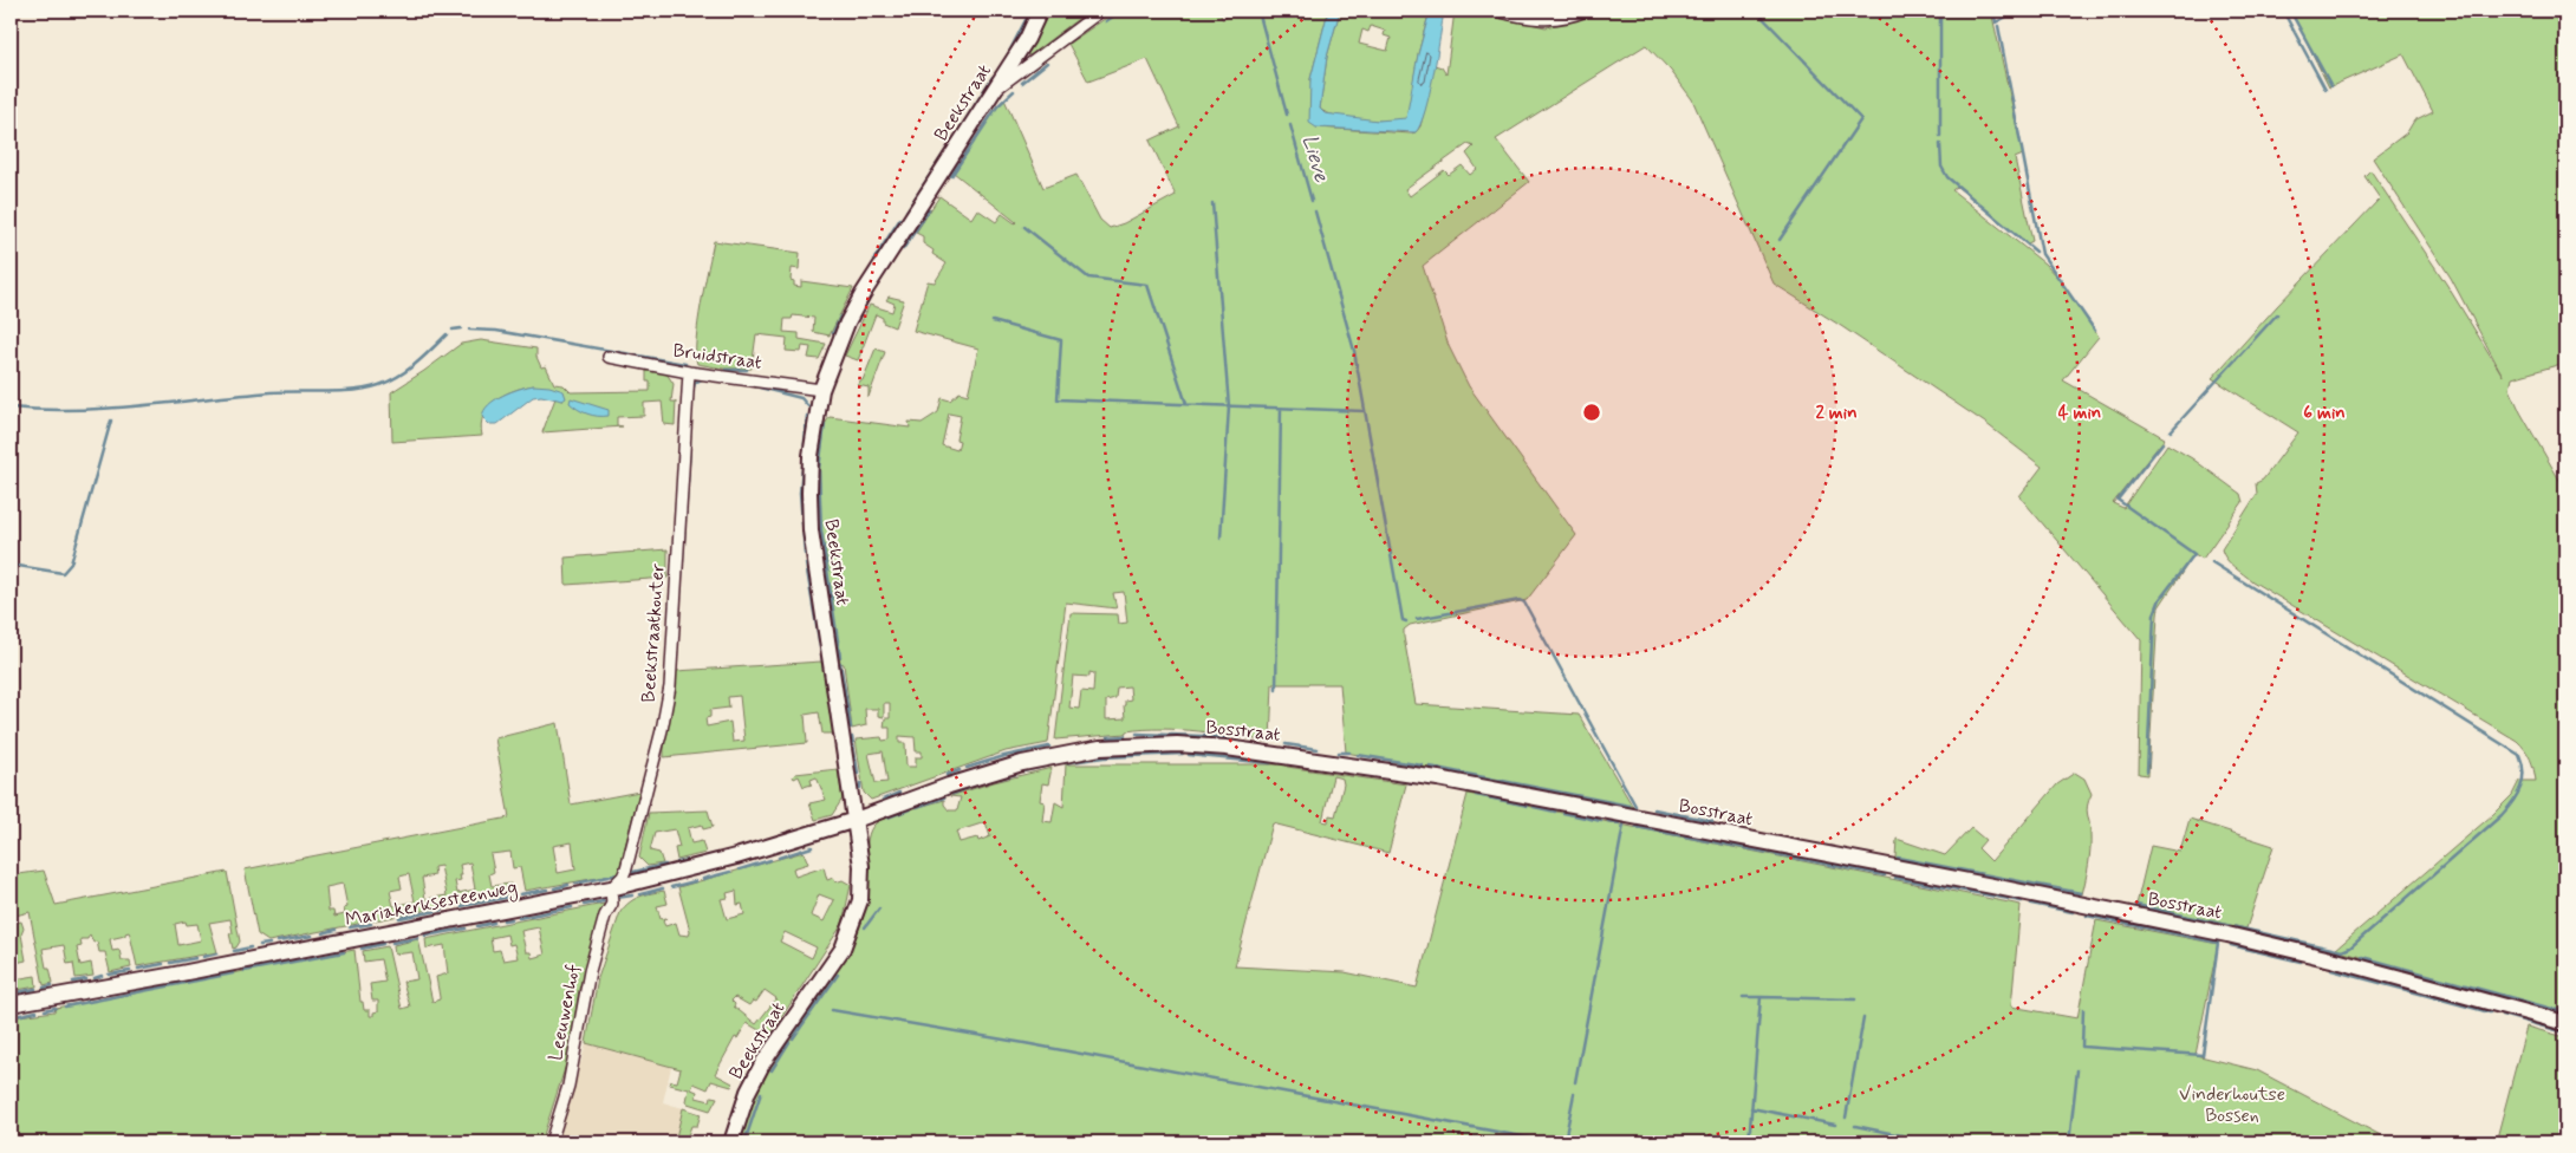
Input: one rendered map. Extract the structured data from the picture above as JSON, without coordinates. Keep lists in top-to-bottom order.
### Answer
{
  "streets": {
    "street": [
      "Beekstraat",
      "Bruidstraat",
      "Beekstraatkouter",
      "Bosstraat",
      "Mariakerksesteenweg",
      "Leeuwenhof"
    ]
  },
  "crossings": [
    ["Beekstraat", "Bruidstraat"],
    ["Beekstraat", "Bosstraat"],
    ["Beekstraat", "Mariakerksesteenweg"],
    ["Bruidstraat", "Beekstraatkouter"],
    ["Beekstraatkouter", "Mariakerksesteenweg"],
    ["Beekstraatkouter", "Leeuwenhof"],
    ["Bosstraat", "Mariakerksesteenweg"],
    ["Mariakerksesteenweg", "Leeuwenhof"]
  ],
  "water": ["Lieve"],
  "parks": ["Vinderhoutse Bossen"],
  "rings": ["2 min", "4 min", "6 min"]
}
